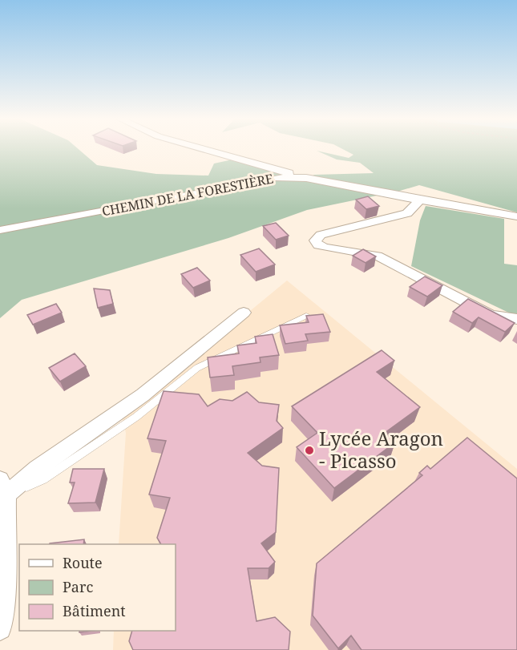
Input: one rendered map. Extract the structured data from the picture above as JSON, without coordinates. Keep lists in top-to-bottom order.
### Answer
{
  "streets": {
    "street": ["CHEMIN DE LA FORESTIÈRE"]
  },
  "places": ["Lycée Aragon - Picasso"],
  "legend": ["Route", "Parc", "Bâtiment"]
}
